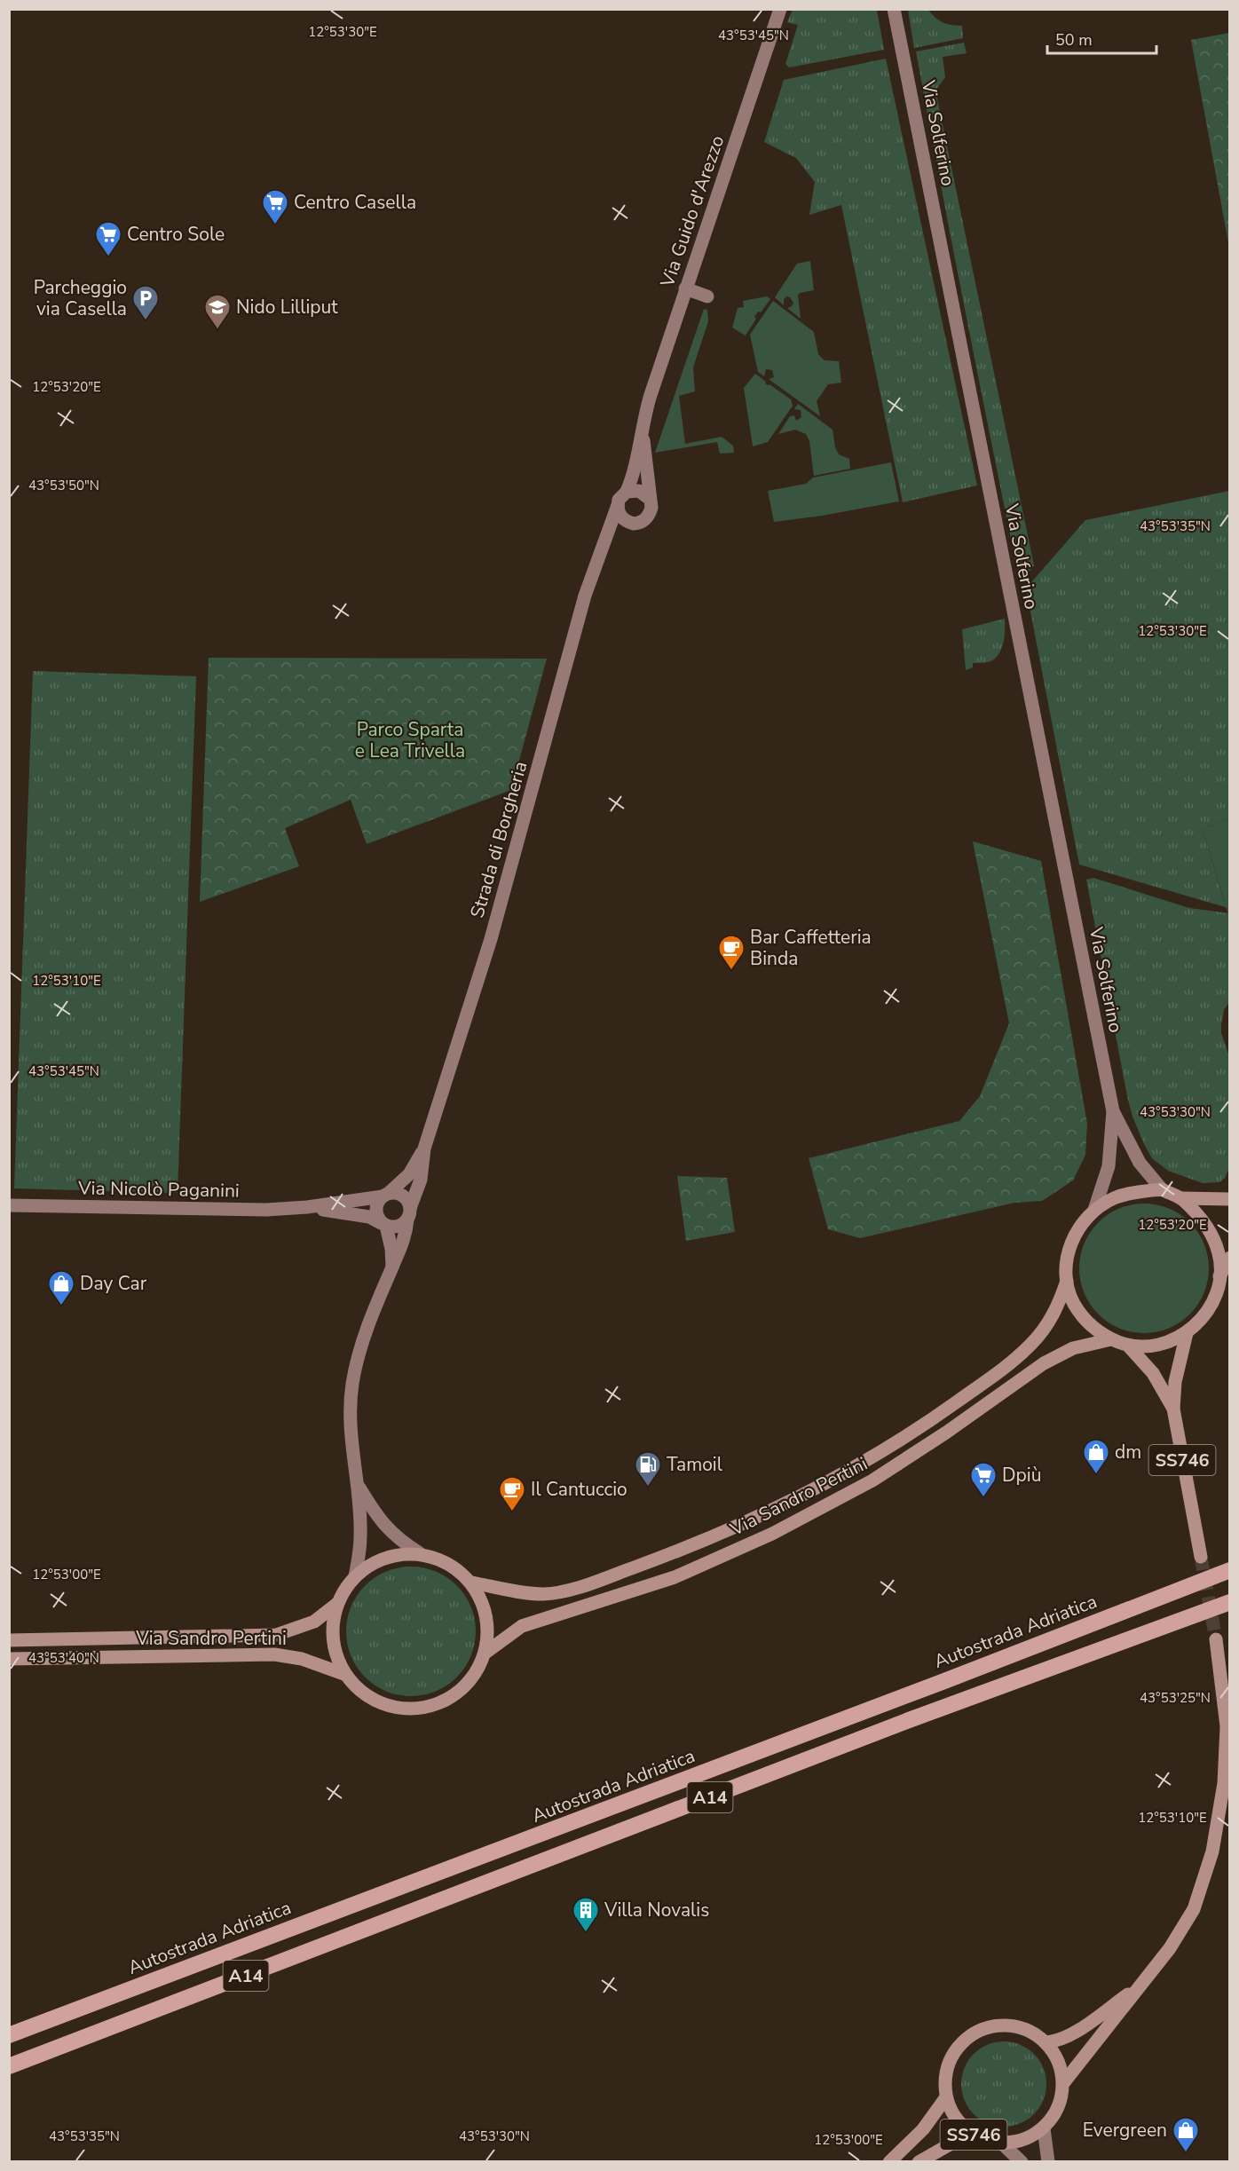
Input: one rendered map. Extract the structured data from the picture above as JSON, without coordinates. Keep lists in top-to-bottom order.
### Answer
{
  "streets": {
    "highway": ["Autostrada Adriatica", "A14"],
    "main road": ["SS746", "Via Sandro Pertini"],
    "street": [
      "Via Solferino",
      "Via Guido d'Arezzo",
      "Strada di Borgheria",
      "Via Nicolò Paganini"
    ]
  },
  "crossings": [
    ["Via Solferino", "SS746"],
    ["Via Solferino", "Via Sandro Pertini"],
    ["Via Guido d'Arezzo", "Strada di Borgheria"],
    ["Strada di Borgheria", "Via Nicolò Paganini"],
    ["Strada di Borgheria", "Via Sandro Pertini"],
    ["SS746", "Via Sandro Pertini"]
  ],
  "parks": ["Parco Sparta e Lea Trivella"],
  "places": {
    "supermarket": ["Centro Casella", "Centro Sole", "Dpiù"],
    "parking": ["Parcheggio via Casella"],
    "school or university": ["Nido Lilliput"],
    "cafe": ["Bar Caffetteria Binda", "Il Cantuccio"],
    "shop": ["Day Car", "dm", "Evergreen"],
    "fuel station": ["Tamoil"],
    "building": ["Villa Novalis"]
  },
  "scale_bar": "50 m",
  "coordinates": [
    "12°53'30\"E",
    "43°53'45\"N",
    "12°53'20\"E",
    "43°53'50\"N",
    "43°53'35\"N",
    "12°53'10\"E",
    "43°53'30\"N",
    "12°53'00\"E",
    "43°53'40\"N",
    "43°53'25\"N"
  ]
}
